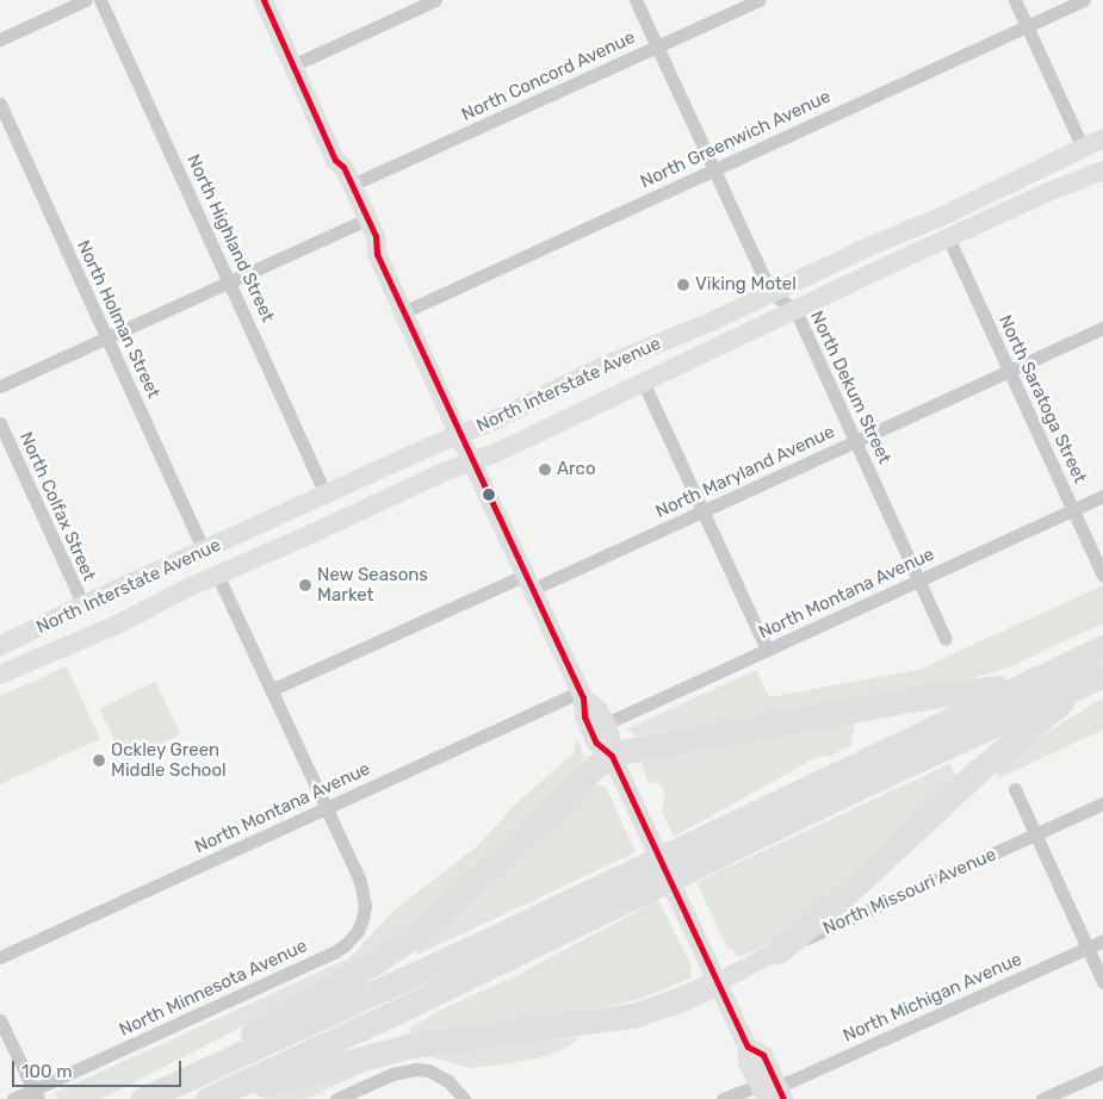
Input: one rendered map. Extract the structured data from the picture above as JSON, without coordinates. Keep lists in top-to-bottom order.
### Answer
{
  "streets": {
    "street": [
      "North Concord Avenue",
      "North Greenwich Avenue",
      "North Highland Street",
      "North Holman Street",
      "North Interstate Avenue",
      "North Dekum Street",
      "North Saratoga Street",
      "North Maryland Avenue",
      "North Colfax Street",
      "North Montana Avenue",
      "North Missouri Avenue",
      "North Minnesota Avenue",
      "North Michigan Avenue"
    ]
  },
  "crossings": [
    ["North Concord Avenue", "North Dekum Street"],
    ["North Greenwich Avenue", "North Dekum Street"],
    ["North Highland Street", "North Interstate Avenue"],
    ["North Holman Street", "North Interstate Avenue"],
    ["North Interstate Avenue", "North Dekum Street"],
    ["North Interstate Avenue", "North Saratoga Street"],
    ["North Interstate Avenue", "North Colfax Street"],
    ["North Dekum Street", "North Maryland Avenue"],
    ["North Dekum Street", "North Montana Avenue"],
    ["North Saratoga Street", "North Maryland Avenue"],
    ["North Saratoga Street", "North Montana Avenue"],
    ["North Montana Avenue", "North Minnesota Avenue"]
  ],
  "places": [
    "Viking Motel",
    "Arco",
    "New Seasons Market",
    "Ockley Green Middle School"
  ],
  "scale_bar": "100 m"
}
